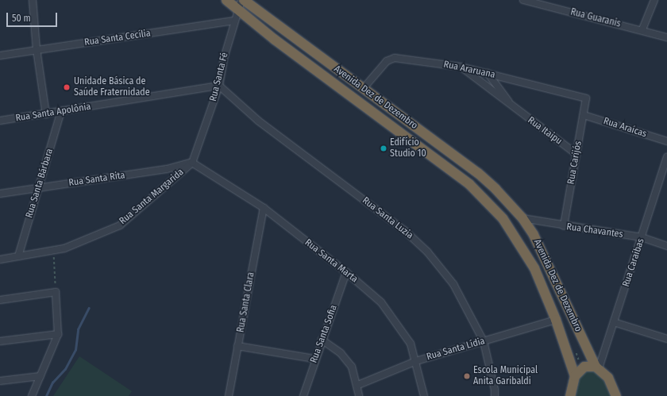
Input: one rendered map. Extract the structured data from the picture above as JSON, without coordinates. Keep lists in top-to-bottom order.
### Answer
{
  "streets": {
    "highway": ["Avenida Dez de Dezembro"],
    "street": [
      "Rua Guaranis",
      "Rua Santa Cecília",
      "Rua Araruana",
      "Rua Santa Fé",
      "Rua Santa Apolônia",
      "Rua Araícas",
      "Rua Itaipu",
      "Rua Carijós",
      "Rua Santa Rita",
      "Rua Santa Bárbara",
      "Rua Santa Margarida",
      "Rua Santa Luzia",
      "Rua Chavantes",
      "Rua Santa Marta",
      "Rua Caraíbas",
      "Rua Santa Clara",
      "Rua Santa Sofia",
      "Rua Santa Lídia"
    ]
  },
  "crossings": [
    ["Rua Santa Cecília", "Rua Santa Fé"],
    ["Rua Araruana", "Avenida Dez de Dezembro"],
    ["Rua Araruana", "Rua Itaipu"],
    ["Rua Araruana", "Rua Carijós"],
    ["Rua Santa Fé", "Avenida Dez de Dezembro"],
    ["Rua Santa Fé", "Rua Santa Apolônia"],
    ["Rua Santa Fé", "Rua Santa Rita"],
    ["Rua Santa Fé", "Rua Santa Margarida"],
    ["Rua Santa Fé", "Rua Santa Luzia"],
    ["Rua Santa Fé", "Rua Santa Marta"],
    ["Avenida Dez de Dezembro", "Rua Chavantes"],
    ["Avenida Dez de Dezembro", "Rua Caraíbas"],
    ["Avenida Dez de Dezembro", "Rua Santa Lídia"],
    ["Rua Santa Apolônia", "Rua Santa Bárbara"],
    ["Rua Santa Apolônia", "Rua Santa Luzia"],
    ["Rua Araícas", "Rua Carijós"],
    ["Rua Itaipu", "Rua Carijós"],
    ["Rua Carijós", "Rua Chavantes"],
    ["Rua Santa Rita", "Rua Santa Bárbara"],
    ["Rua Santa Rita", "Rua Santa Margarida"],
    ["Rua Santa Rita", "Rua Santa Marta"],
    ["Rua Santa Bárbara", "Rua Santa Margarida"],
    ["Rua Santa Margarida", "Rua Santa Marta"],
    ["Rua Santa Luzia", "Rua Santa Lídia"],
    ["Rua Chavantes", "Rua Caraíbas"],
    ["Rua Santa Marta", "Rua Santa Clara"],
    ["Rua Santa Marta", "Rua Santa Sofia"],
    ["Rua Santa Marta", "Rua Santa Lídia"]
  ],
  "places": ["Unidade Básica de Saúde Fraternidade", "Edifício Studio 10", "Escola Municipal Anita Garibaldi"],
  "scale_bar": "50 m"
}
